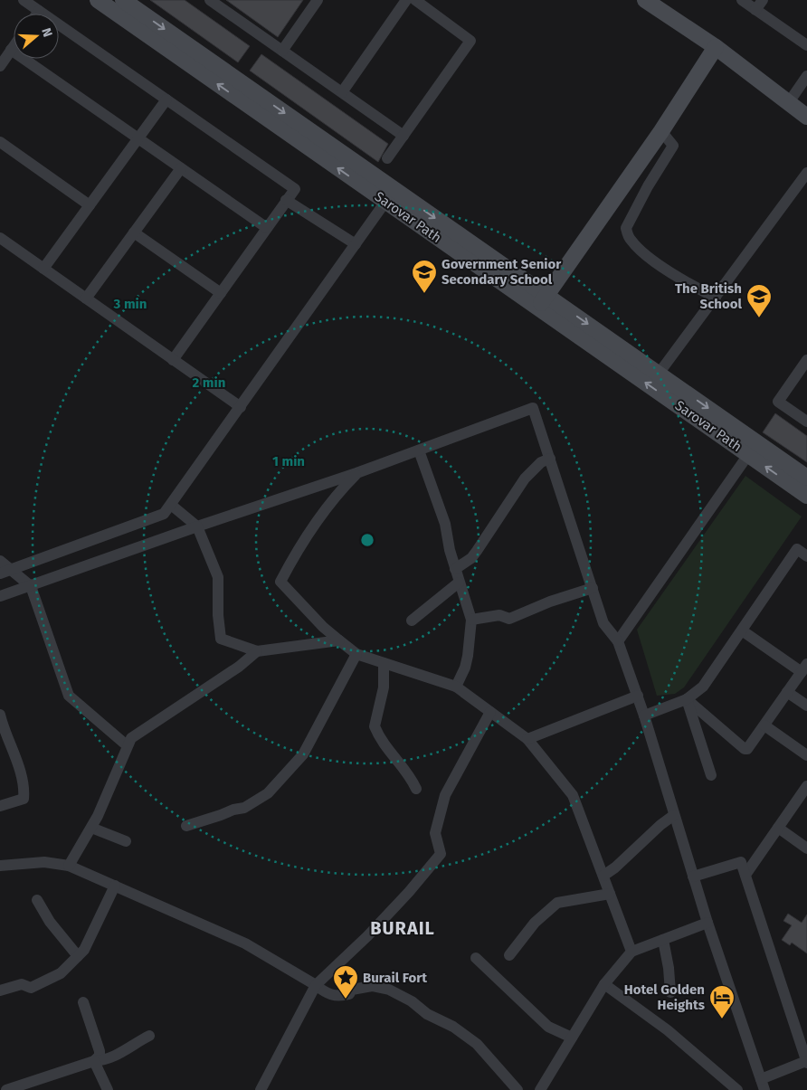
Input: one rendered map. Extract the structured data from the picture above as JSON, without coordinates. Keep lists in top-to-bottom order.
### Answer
{
  "streets": {
    "main road": ["Sarovar Path"]
  },
  "districts": ["BURAIL"],
  "places": {
    "school or university": ["Government Senior Secondary School", "The British School"],
    "place": ["Burail Fort"],
    "hotel": ["Hotel Golden Heights"]
  },
  "north": "right",
  "rings": ["3 min", "2 min", "1 min"]
}
